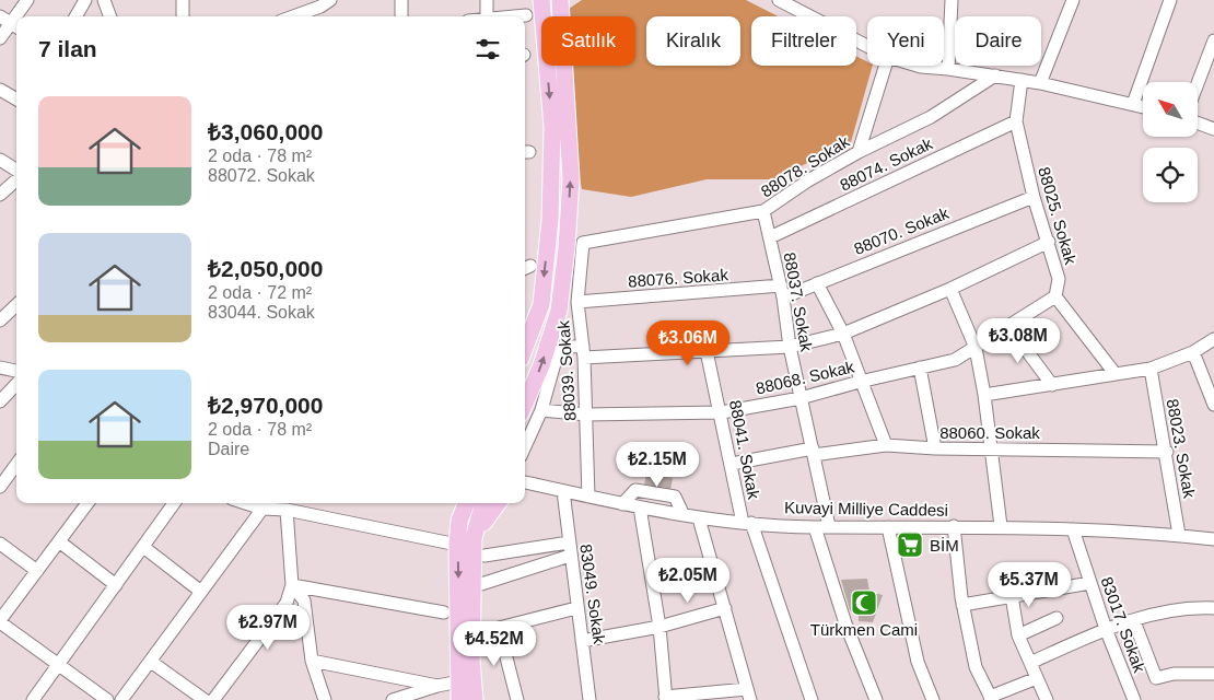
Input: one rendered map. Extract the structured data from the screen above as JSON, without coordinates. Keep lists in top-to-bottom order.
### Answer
{
  "streets": {
    "street": [
      "88074. Sokak",
      "88078. Sokak",
      "88025. Sokak",
      "88070. Sokak",
      "88076. Sokak",
      "88037. Sokak",
      "88039. Sokak",
      "88068. Sokak",
      "88060. Sokak",
      "88023. Sokak",
      "88041. Sokak",
      "Kuvayi Milliye Caddesi",
      "83049. Sokak",
      "83017. Sokak"
    ]
  },
  "crossings": [
    ["88074. Sokak", "88025. Sokak"],
    ["88074. Sokak", "88037. Sokak"],
    ["88078. Sokak", "88037. Sokak"],
    ["88078. Sokak", "88039. Sokak"],
    ["88025. Sokak", "88070. Sokak"],
    ["88025. Sokak", "88068. Sokak"],
    ["88070. Sokak", "88076. Sokak"],
    ["88070. Sokak", "88037. Sokak"],
    ["88076. Sokak", "88037. Sokak"],
    ["88076. Sokak", "88039. Sokak"],
    ["88037. Sokak", "88068. Sokak"],
    ["88037. Sokak", "88060. Sokak"],
    ["88037. Sokak", "Kuvayi Milliye Caddesi"],
    ["88039. Sokak", "88068. Sokak"],
    ["88039. Sokak", "Kuvayi Milliye Caddesi"],
    ["88068. Sokak", "88041. Sokak"],
    ["88060. Sokak", "88023. Sokak"],
    ["88060. Sokak", "88041. Sokak"],
    ["88023. Sokak", "Kuvayi Milliye Caddesi"],
    ["88041. Sokak", "Kuvayi Milliye Caddesi"],
    ["Kuvayi Milliye Caddesi", "83049. Sokak"],
    ["Kuvayi Milliye Caddesi", "83017. Sokak"]
  ],
  "places": {
    "supermarket": ["BİM"],
    "mosque": ["Türkmen Cami"]
  },
  "north": "top left",
  "page": {
    "chip": [
      "Satılık",
      "Kiralık",
      "Filtreler",
      "Yeni",
      "Daire"
    ],
    "heading": "7 ilan",
    "list": [
      {
        "name": "₺3,060,000",
        "note": "2 oda · 78 m² · 88072. Sokak"
      },
      {
        "name": "₺2,050,000",
        "note": "2 oda · 72 m² · 83044. Sokak"
      },
      {
        "name": "₺2,970,000",
        "note": "2 oda · 78 m² · Daire"
      }
    ],
    "price": [
      "₺3.08M",
      "₺3.06M",
      "₺2.15M",
      "₺2.05M",
      "₺5.37M",
      "₺2.97M",
      "₺4.52M"
    ]
  }
}
